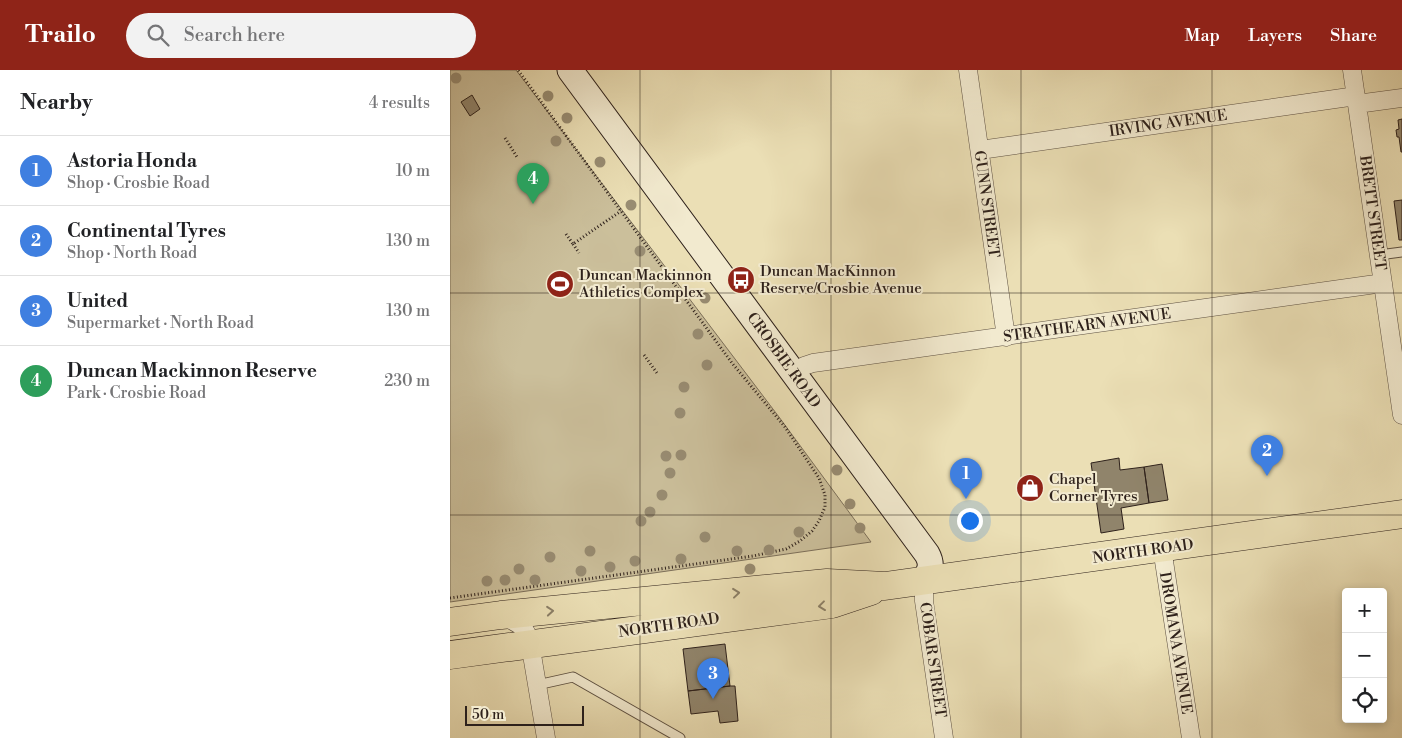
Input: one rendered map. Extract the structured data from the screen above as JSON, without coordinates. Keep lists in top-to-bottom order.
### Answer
{
  "streets": {
    "highway": ["NORTH ROAD"],
    "street": [
      "IRVING AVENUE",
      "GUNN STREET",
      "BRETT STREET",
      "STRATHEARN AVENUE",
      "CROSBIE ROAD",
      "DROMANA AVENUE",
      "COBAR STREET"
    ]
  },
  "crossings": [
    ["IRVING AVENUE", "GUNN STREET"],
    ["IRVING AVENUE", "BRETT STREET"],
    ["GUNN STREET", "STRATHEARN AVENUE"],
    ["BRETT STREET", "STRATHEARN AVENUE"],
    ["STRATHEARN AVENUE", "CROSBIE ROAD"],
    ["CROSBIE ROAD", "NORTH ROAD"],
    ["CROSBIE ROAD", "COBAR STREET"],
    ["NORTH ROAD", "DROMANA AVENUE"],
    ["NORTH ROAD", "COBAR STREET"]
  ],
  "places": {
    "bus stop": ["Duncan MacKinnon Reserve/Crosbie Avenue"],
    "sports": ["Duncan Mackinnon Athletics Complex"],
    "shop": ["Chapel Corner Tyres"]
  },
  "scale_bar": "50 m",
  "page": {
    "header": "Trailo",
    "search": "Search here",
    "nav": ["Map", "Layers", "Share"],
    "heading": ["Nearby", "4 results"],
    "list": [
      {
        "mark": "1",
        "name": "Astoria Honda",
        "note": "Shop · Crosbie Road",
        "value": "10 m"
      },
      {
        "mark": "2",
        "name": "Continental Tyres",
        "note": "Shop · North Road",
        "value": "130 m"
      },
      {
        "mark": "3",
        "name": "United",
        "note": "Supermarket · North Road",
        "value": "130 m"
      },
      {
        "mark": "4",
        "name": "Duncan Mackinnon Reserve",
        "note": "Park · Crosbie Road",
        "value": "230 m"
      }
    ],
    "pins": [
      "4",
      "2",
      "1",
      "3"
    ],
    "map_buttons": ["+", "−"],
    "scale": "50 m"
  }
}
